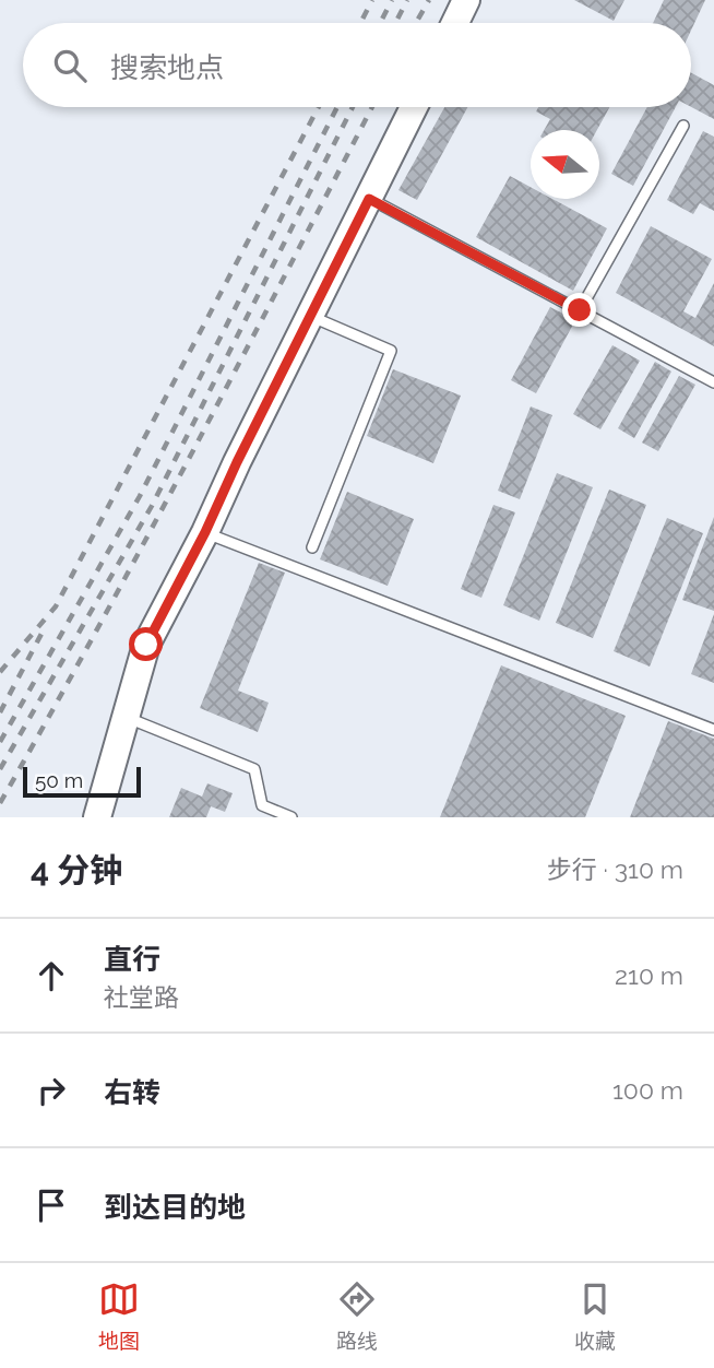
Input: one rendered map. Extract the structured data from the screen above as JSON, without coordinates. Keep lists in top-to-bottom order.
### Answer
{
  "scale_bar": "50 m",
  "north": "left",
  "page": {
    "search": "搜索地点",
    "scale": "50 m",
    "heading": ["4 分钟", "步行 · 310 m"],
    "list": [
      ["直行", "社堂路", "210 m"],
      ["右转", "100 m"],
      "到达目的地"
    ],
    "nav": ["地图", "路线", "收藏"]
  }
}
